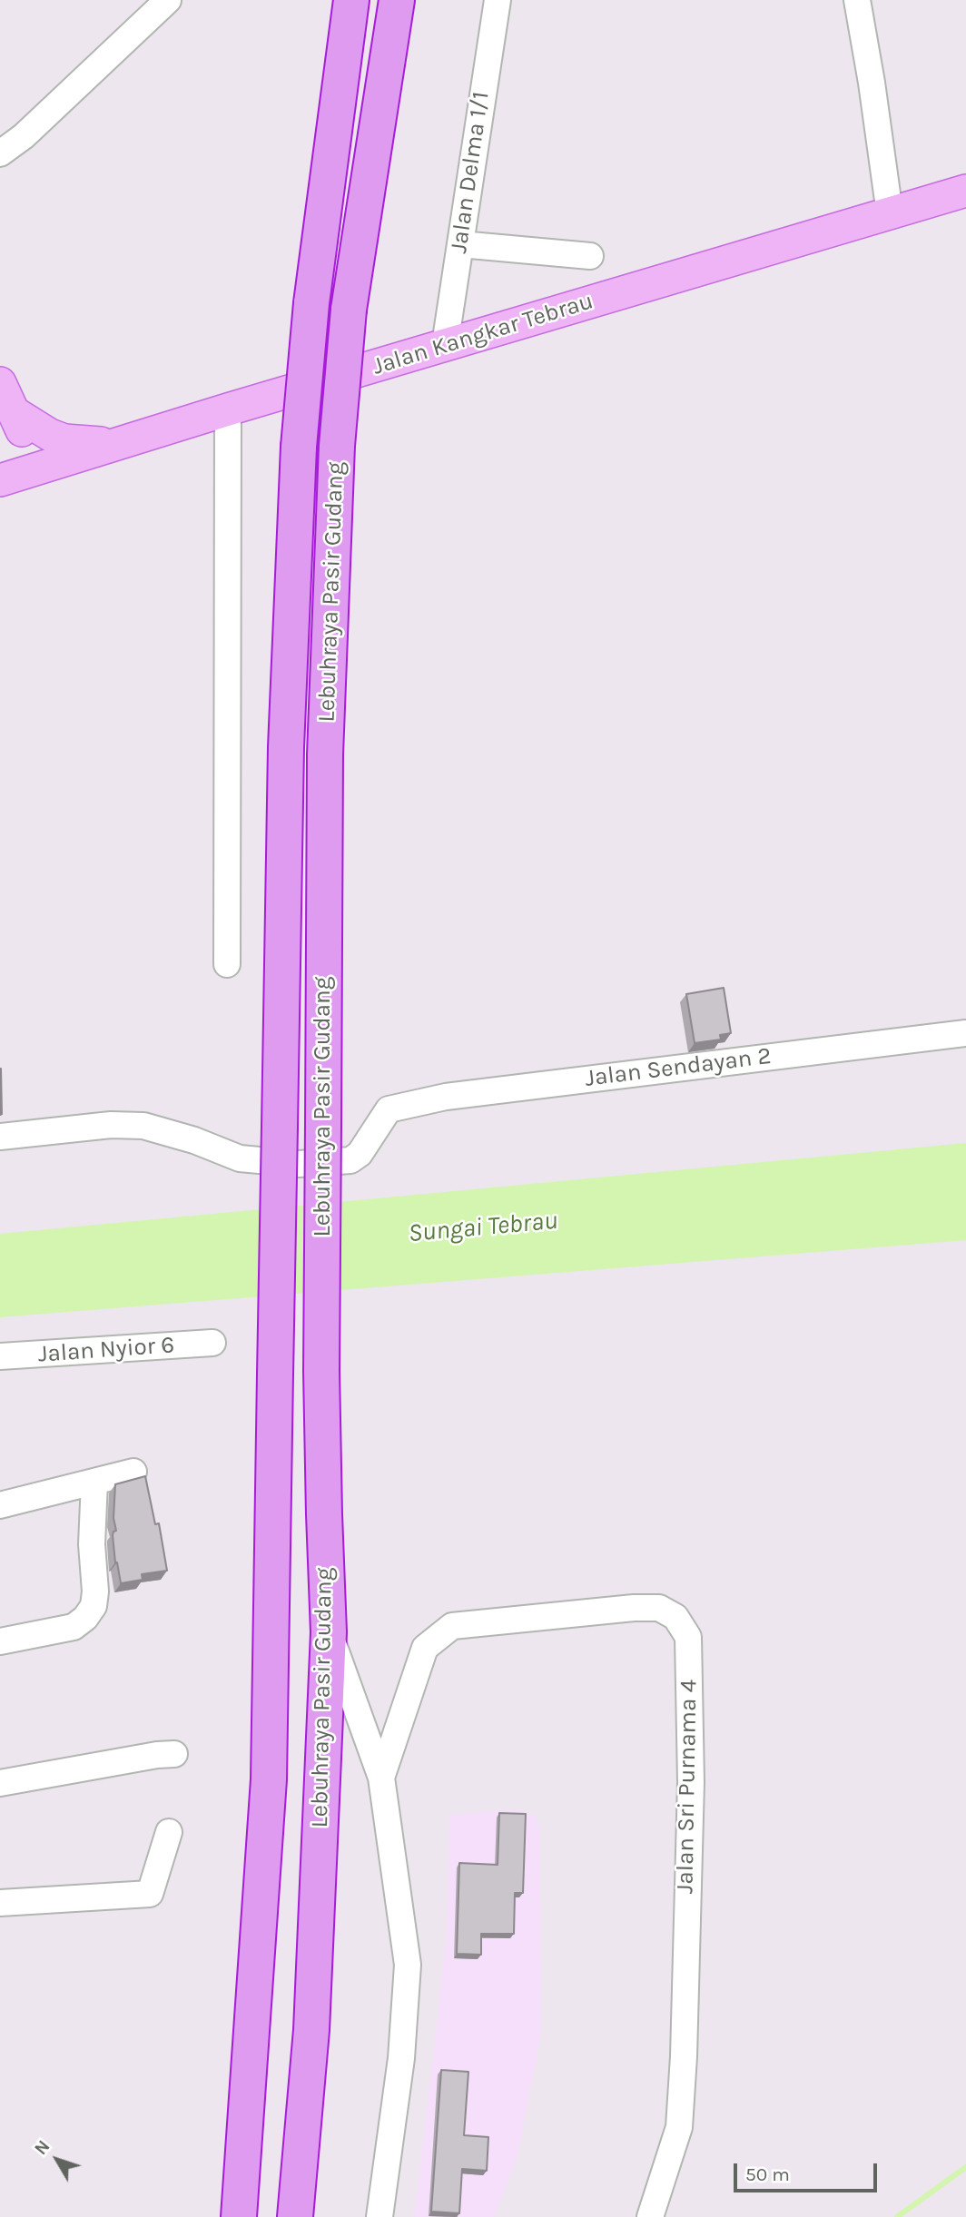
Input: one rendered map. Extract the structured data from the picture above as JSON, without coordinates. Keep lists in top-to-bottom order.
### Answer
{
  "streets": {
    "highway": ["Lebuhraya Pasir Gudang"],
    "main road": ["Jalan Kangkar Tebrau"],
    "street": [
      "Jalan Delma 1/1",
      "Jalan Sendayan 2",
      "Jalan Nyior 6",
      "Jalan Sri Purnama 4"
    ]
  },
  "crossings": [
    ["Jalan Delma 1/1", "Jalan Kangkar Tebrau"]
  ],
  "water": ["Sungai Tebrau"],
  "scale_bar": "50 m",
  "north": "top left"
}
